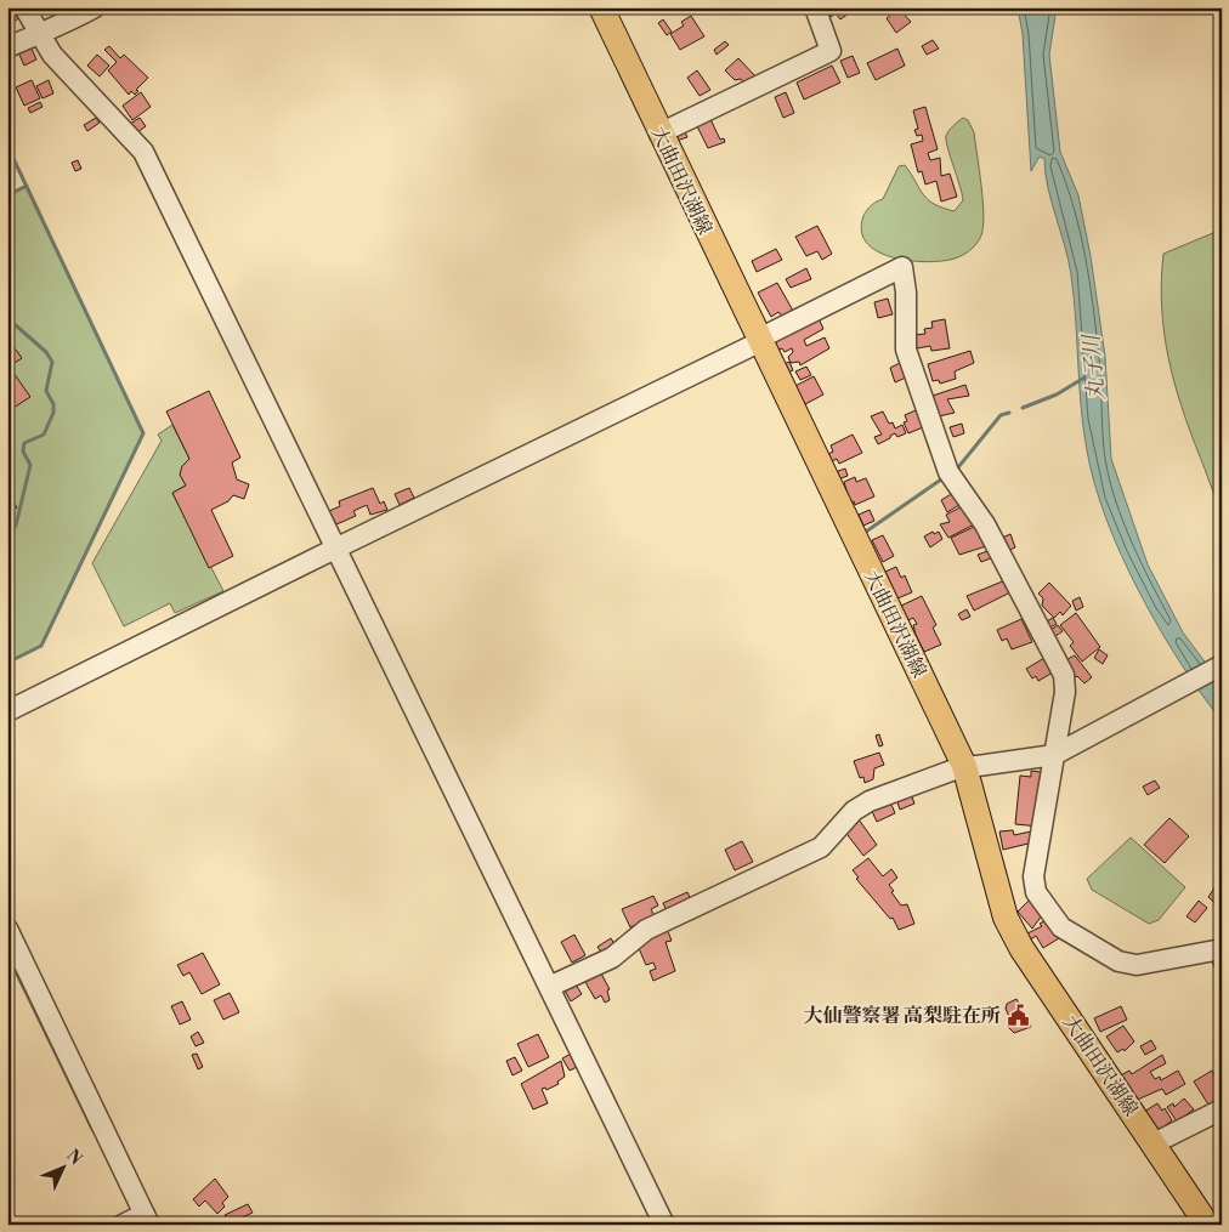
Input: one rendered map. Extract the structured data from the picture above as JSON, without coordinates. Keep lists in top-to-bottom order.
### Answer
{
  "streets": {
    "main road": ["大曲田沢湖線"]
  },
  "water": ["丸子川"],
  "places": {
    "public building": ["大仙警察署 高梨駐在所"]
  },
  "north": "top right"
}
